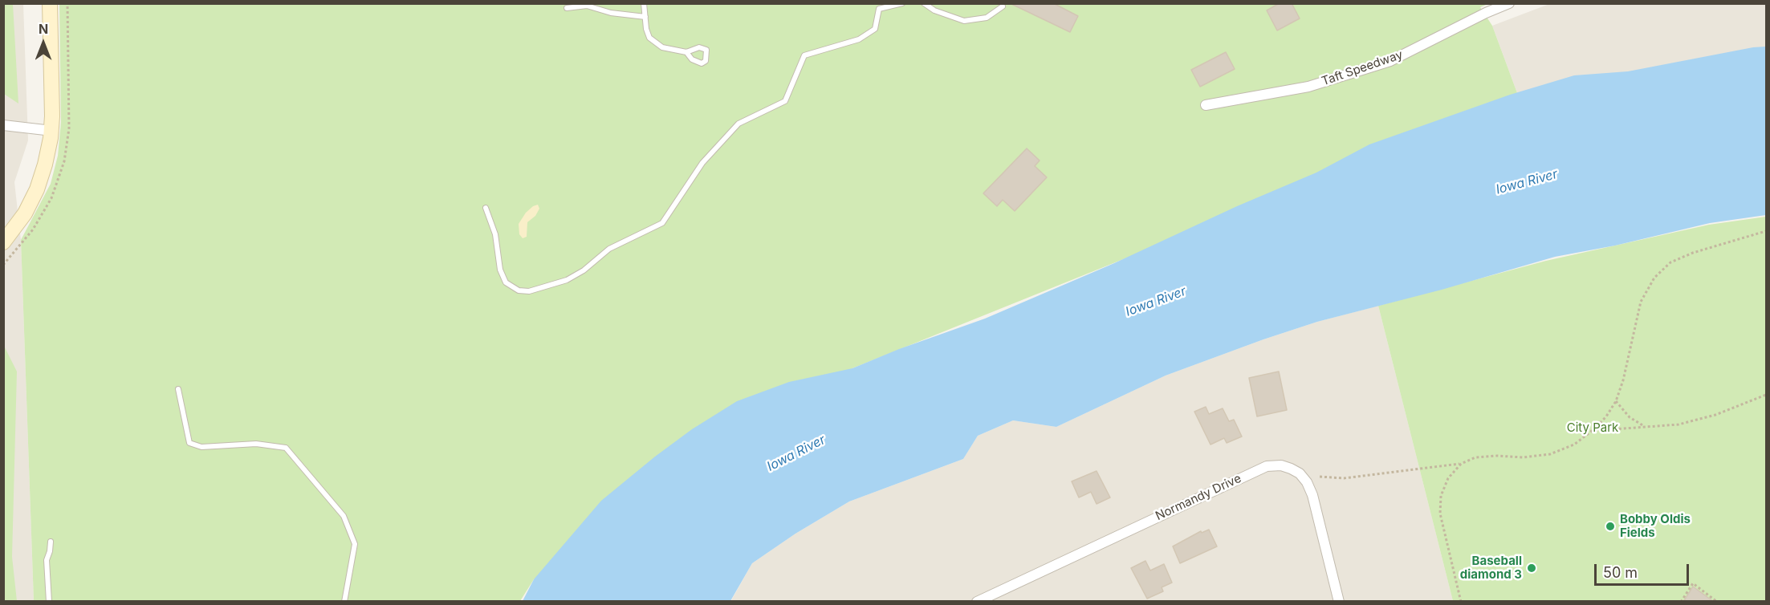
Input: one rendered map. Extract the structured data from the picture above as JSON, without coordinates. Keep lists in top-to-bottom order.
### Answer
{
  "streets": {
    "street": ["Taft Speedway", "Normandy Drive"]
  },
  "water": ["Iowa River"],
  "parks": ["City Park"],
  "places": ["Bobby Oldis Fields", "Baseball diamond 3"],
  "scale_bar": "50 m",
  "north": "top"
}
